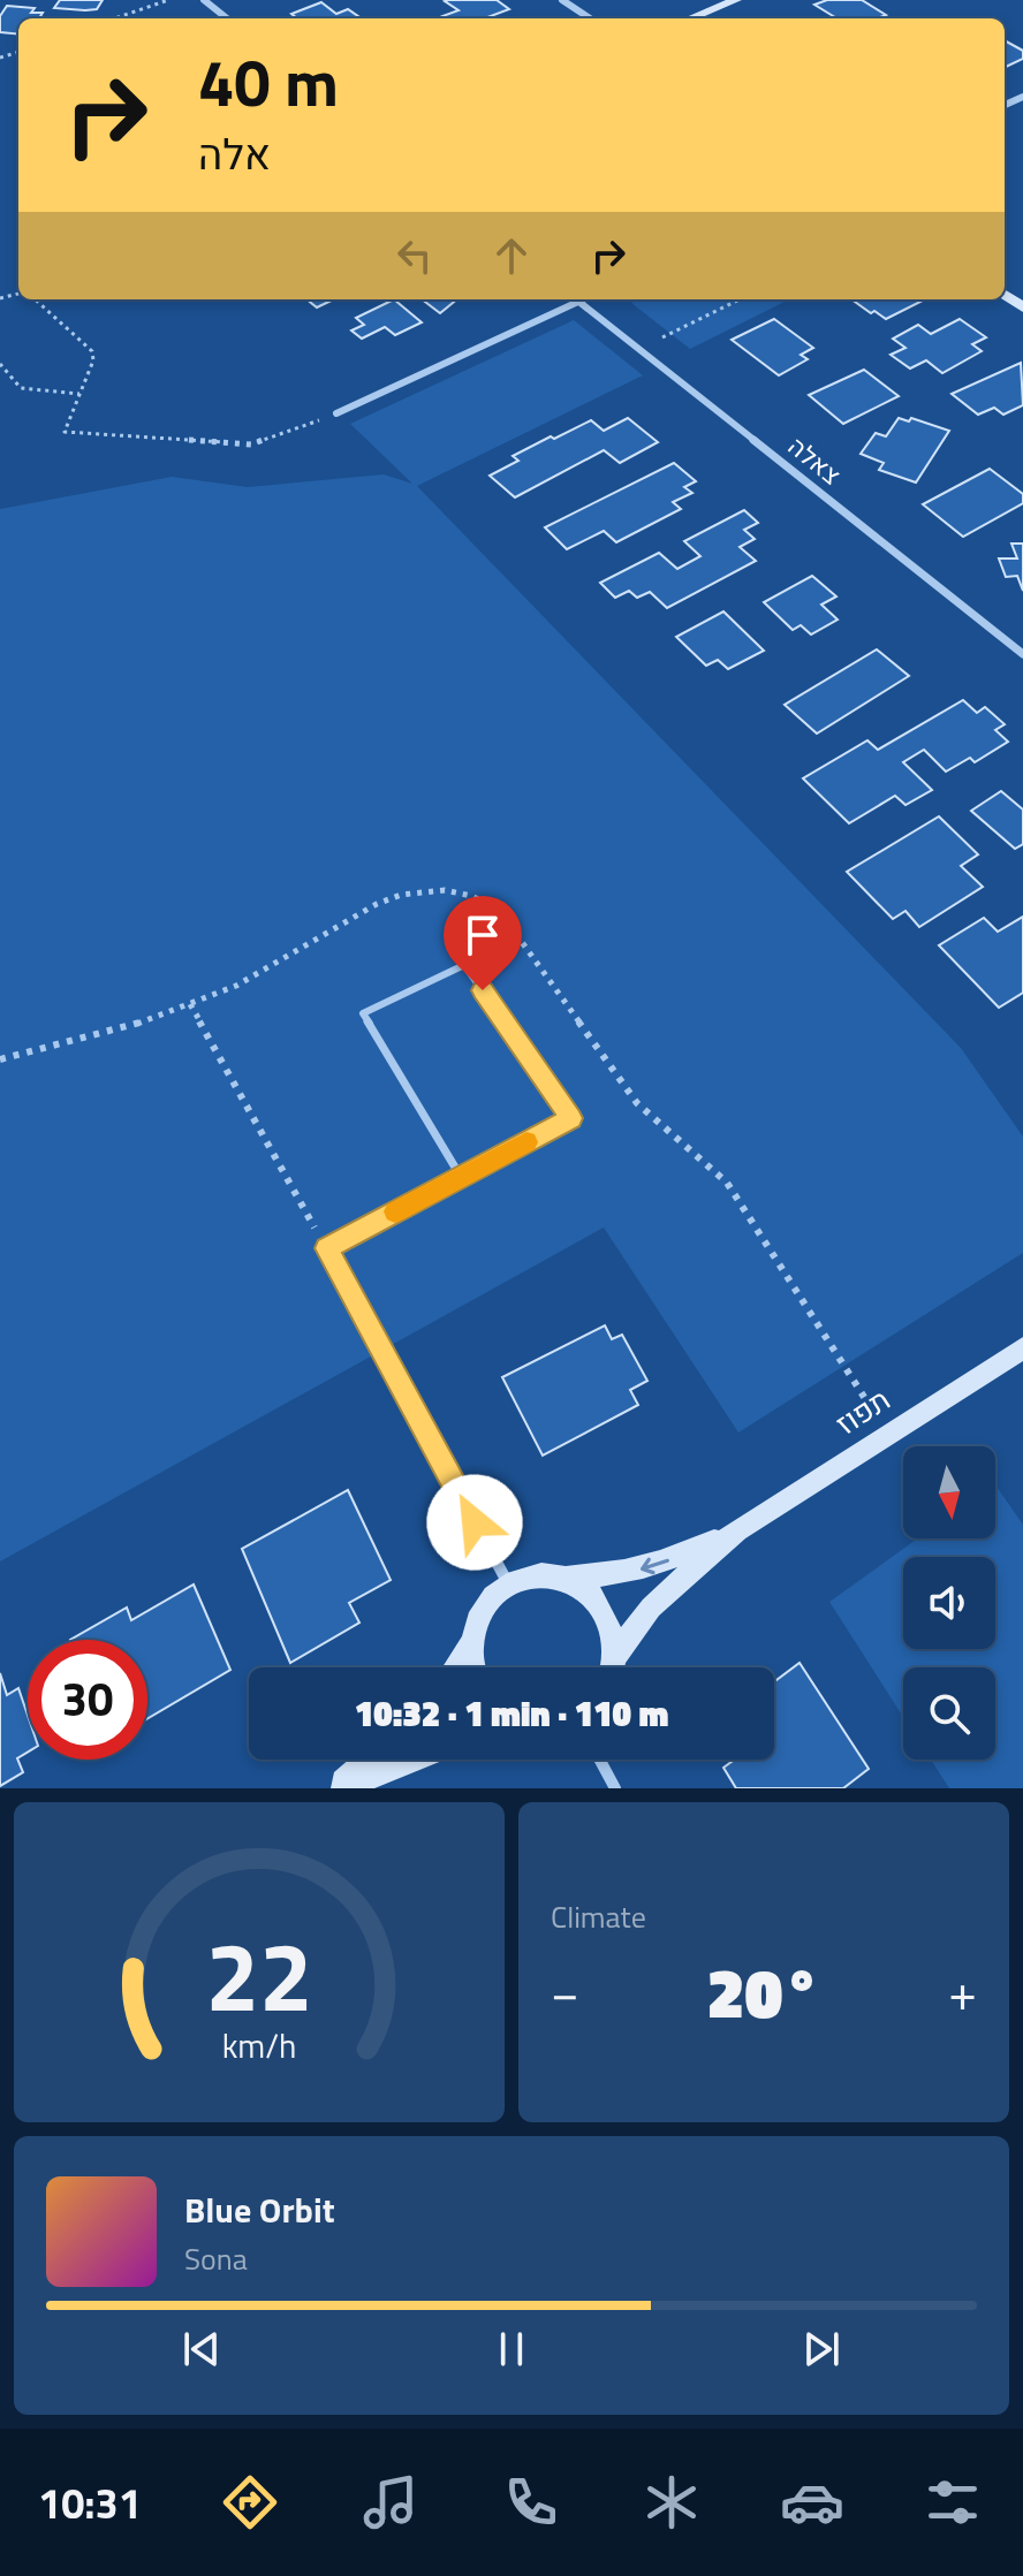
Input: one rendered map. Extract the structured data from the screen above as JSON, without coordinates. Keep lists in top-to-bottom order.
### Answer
{
  "streets": {
    "street": ["צאלה", "תפוז"]
  },
  "north": "bottom",
  "page": {
    "turn": ["40 m", "אלה"],
    "limit": "30",
    "trip": "10:32 · 1 min · 110 m",
    "tile": "Climate",
    "heat": ["−", "20°", "+"],
    "song": ["Blue Orbit", "Sona"],
    "tabs": "10:31",
    "gauge": ["22", "km/h"]
  }
}
